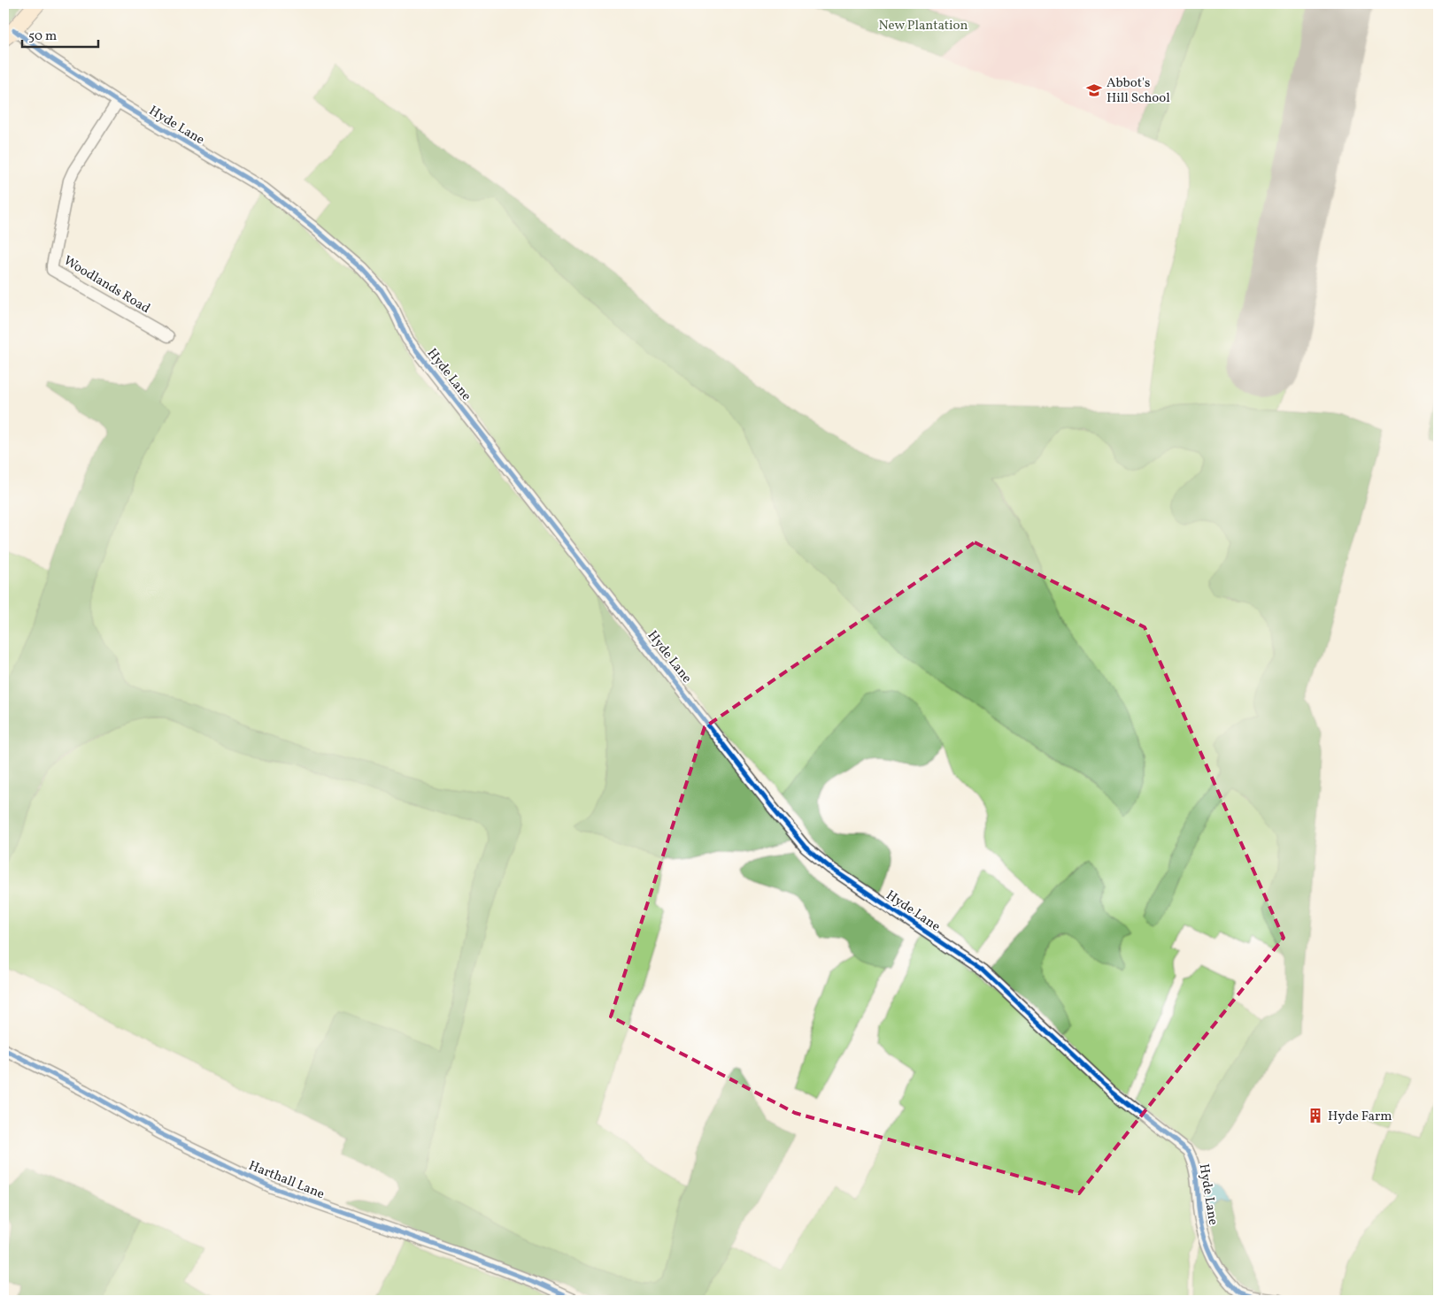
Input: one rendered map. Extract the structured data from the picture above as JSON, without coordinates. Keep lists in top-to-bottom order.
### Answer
{
  "streets": {
    "street": ["Hyde Lane", "Woodlands Road", "Harthall Lane"]
  },
  "crossings": [
    ["Hyde Lane", "Woodlands Road"]
  ],
  "parks": ["New Plantation"],
  "places": {
    "school or university": ["Abbot's Hill School"],
    "building": ["Hyde Farm"]
  },
  "scale_bar": "50 m"
}
